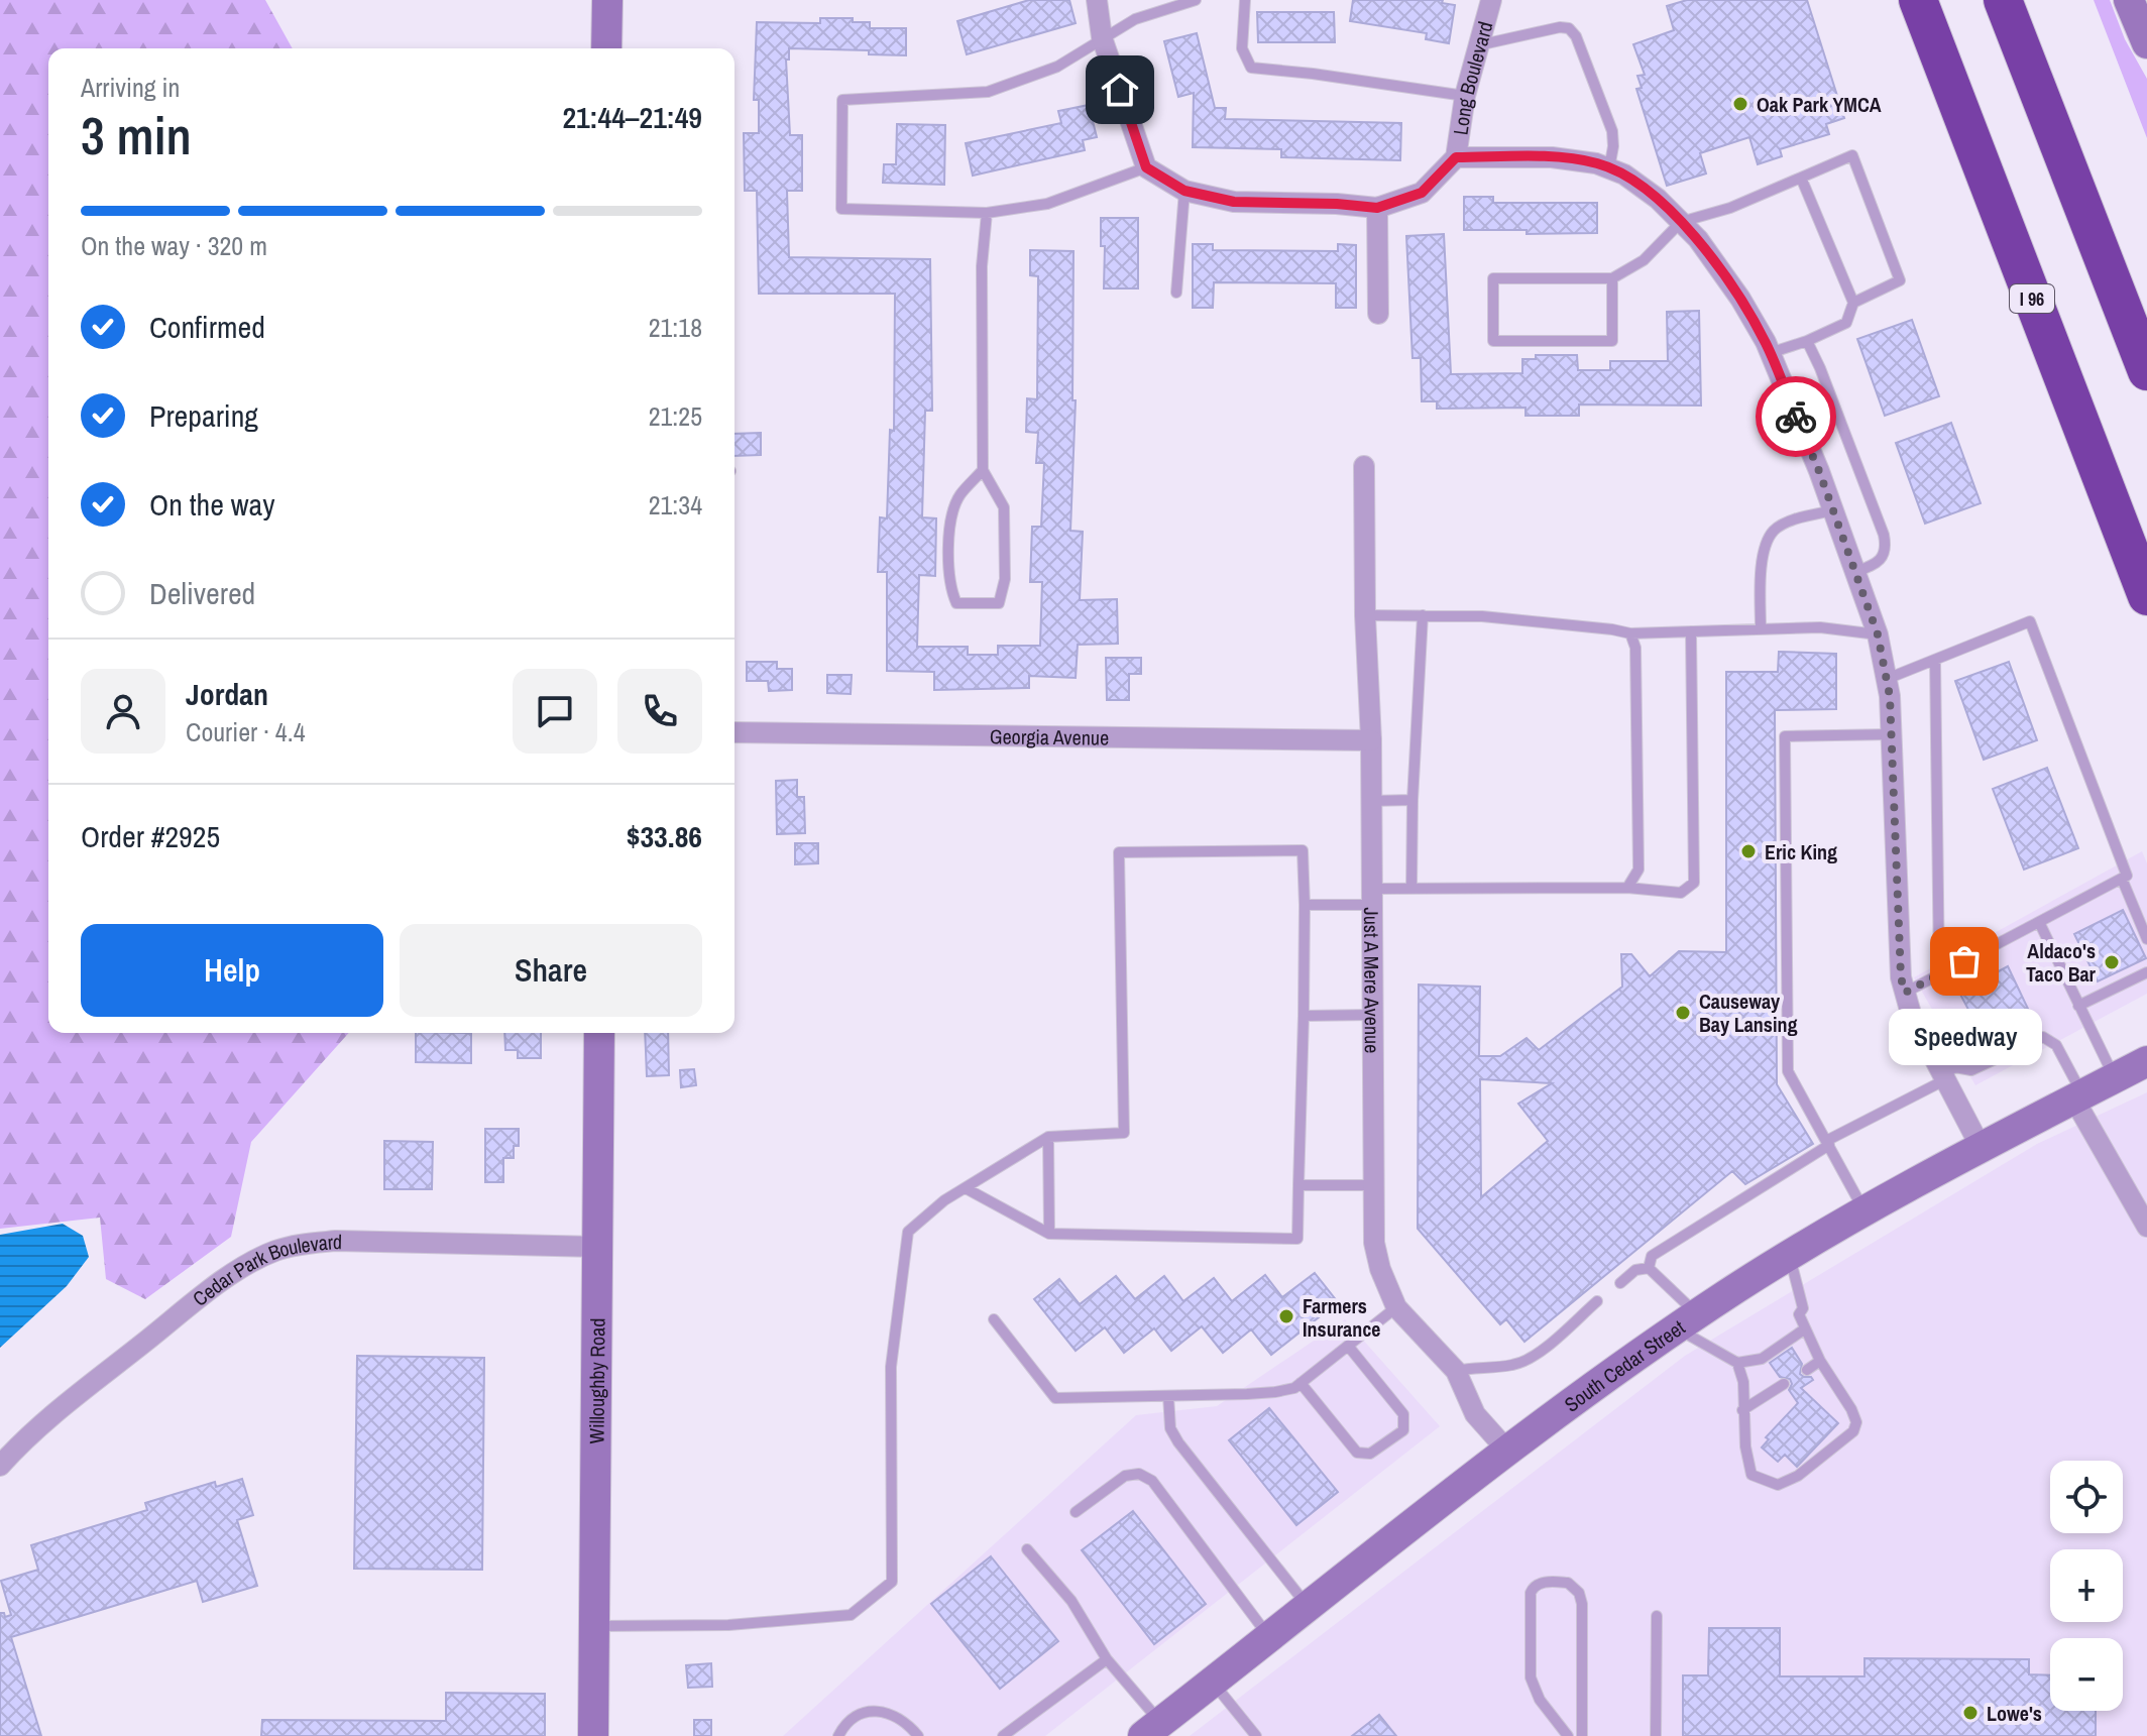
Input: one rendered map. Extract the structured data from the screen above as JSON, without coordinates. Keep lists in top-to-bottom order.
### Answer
{
  "streets": {
    "highway": ["I 96"],
    "main road": ["South Cedar Street", "Willoughby Road"],
    "street": [
      "Long Boulevard",
      "Georgia Avenue",
      "Just A Mere Avenue",
      "Cedar Park Boulevard"
    ]
  },
  "crossings": [
    ["Long Boulevard", "South Cedar Street"],
    ["Georgia Avenue", "Just A Mere Avenue"],
    ["Just A Mere Avenue", "South Cedar Street"],
    ["Cedar Park Boulevard", "Willoughby Road"]
  ],
  "places": [
    "Oak Park YMCA",
    "Eric King",
    "Speedway",
    "Aldaco's Taco Bar",
    "Causeway Bay Lansing",
    "Farmers Insurance",
    "Lowe's"
  ],
  "page": {
    "heading": ["3 min", "Arriving in", "21:44–21:49"],
    "panel": [
      "Jordan",
      "Courier · 4.4",
      "Order #2925",
      "$33.86"
    ],
    "bar": "On the way · 320 m",
    "list": [
      ["Confirmed", "21:18"],
      ["Preparing", "21:25"],
      ["On the way", "21:34"],
      "Delivered"
    ],
    "buttons": ["Help", "Share"],
    "bubble": "Speedway",
    "map_buttons": ["+", "−"]
  }
}
